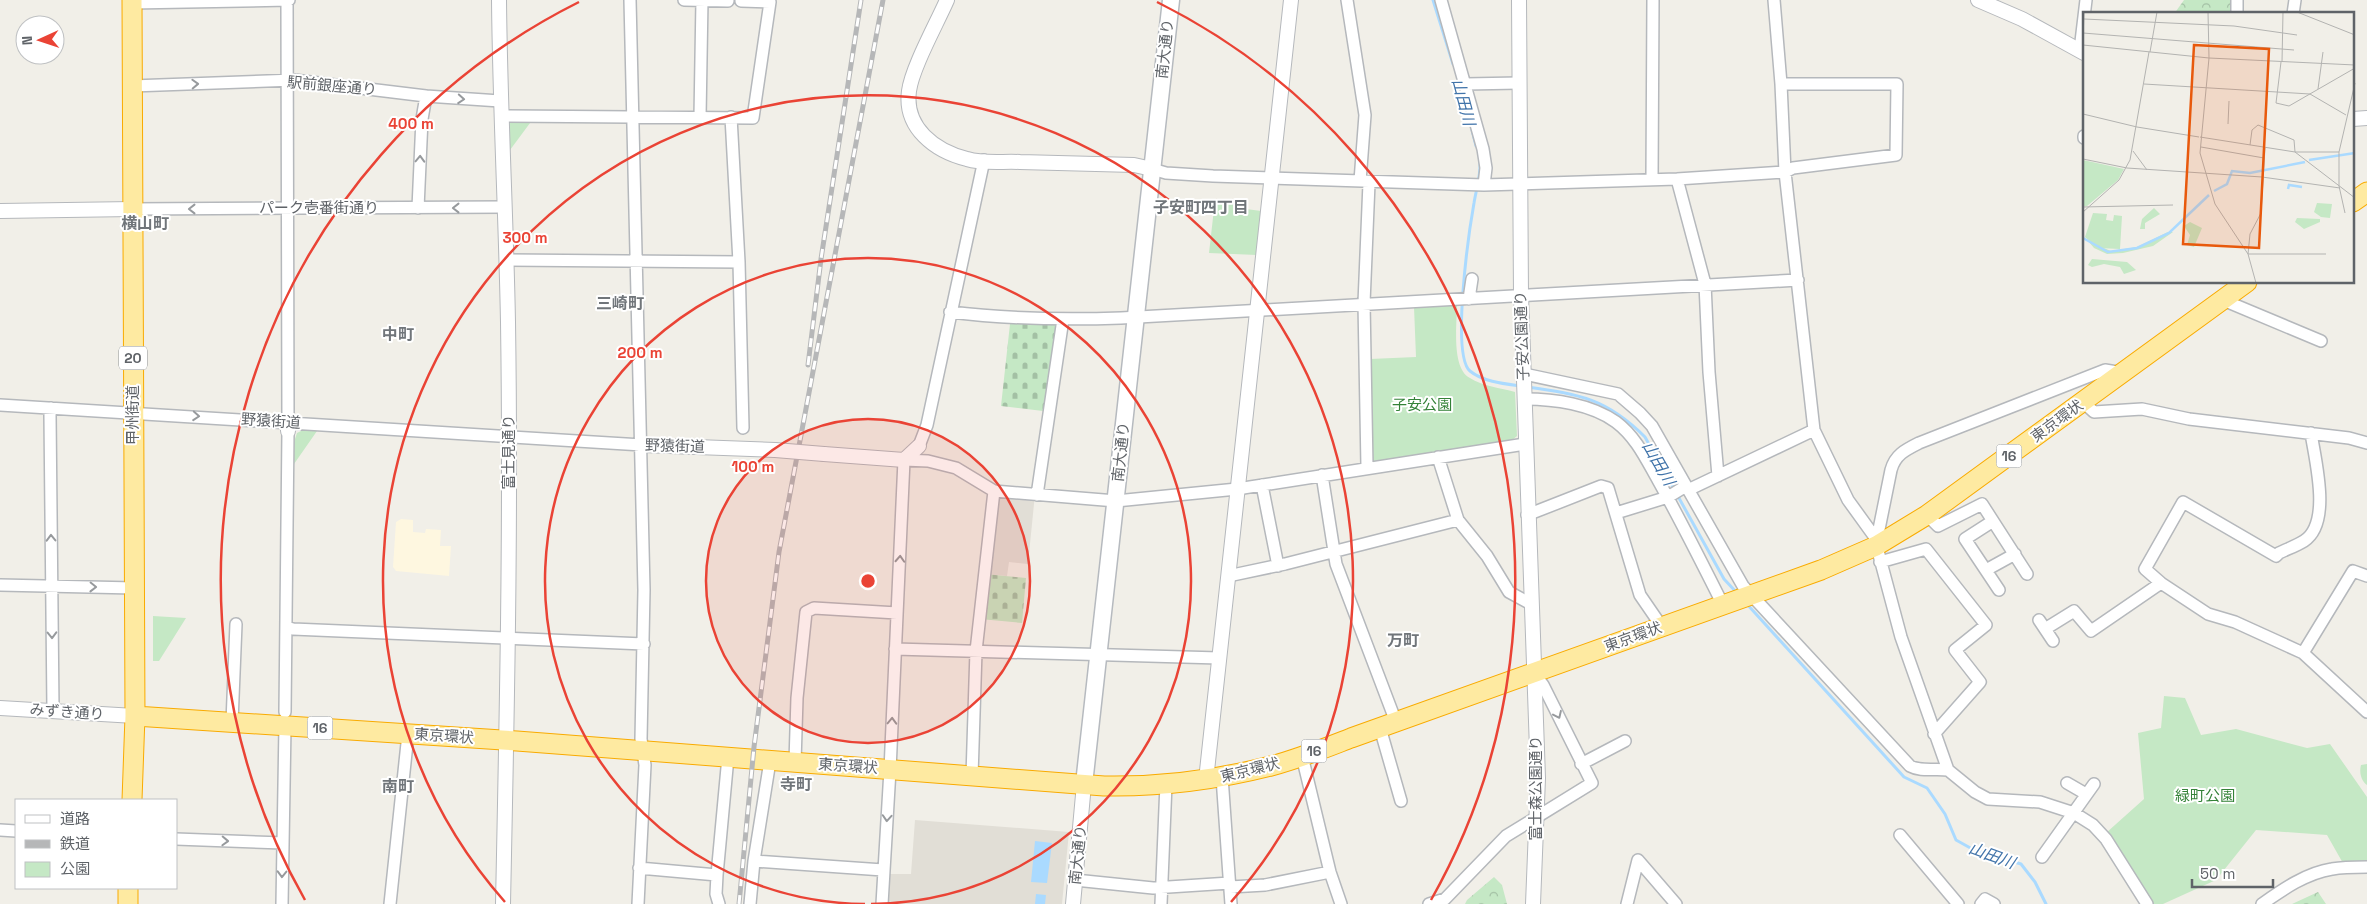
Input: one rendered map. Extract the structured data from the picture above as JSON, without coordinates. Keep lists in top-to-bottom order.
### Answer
{
  "streets": {
    "highway": [
      "20",
      "甲州街道",
      "東京環状",
      "16"
    ],
    "main road": ["南大通り"],
    "street": [
      "駅前銀座通り",
      "パーク壱番街通り",
      "子安公園通り",
      "野猿街道",
      "富士見通り",
      "みずき通り",
      "富士森公園通り"
    ]
  },
  "crossings": [
    ["南大通り", "東京環状"],
    ["駅前銀座通り", "甲州街道"],
    ["駅前銀座通り", "富士見通り"],
    ["パーク壱番街通り", "甲州街道"],
    ["パーク壱番街通り", "富士見通り"],
    ["子安公園通り", "東京環状"],
    ["子安公園通り", "富士森公園通り"],
    ["甲州街道", "野猿街道"],
    ["甲州街道", "東京環状"],
    ["甲州街道", "みずき通り"],
    ["野猿街道", "富士見通り"],
    ["東京環状", "富士見通り"],
    ["東京環状", "みずき通り"],
    ["東京環状", "富士森公園通り"]
  ],
  "one_way": ["パーク壱番街通り"],
  "districts": [
    "子安町四丁目",
    "横山町",
    "三崎町",
    "中町",
    "万町",
    "寺町",
    "南町"
  ],
  "water": ["山田川"],
  "parks": ["子安公園", "緑町公園"],
  "legend": ["道路", "鉄道", "公園"],
  "scale_bar": "50 m",
  "north": "left",
  "rings": [
    "400 m",
    "300 m",
    "200 m",
    "100 m"
  ]
}
